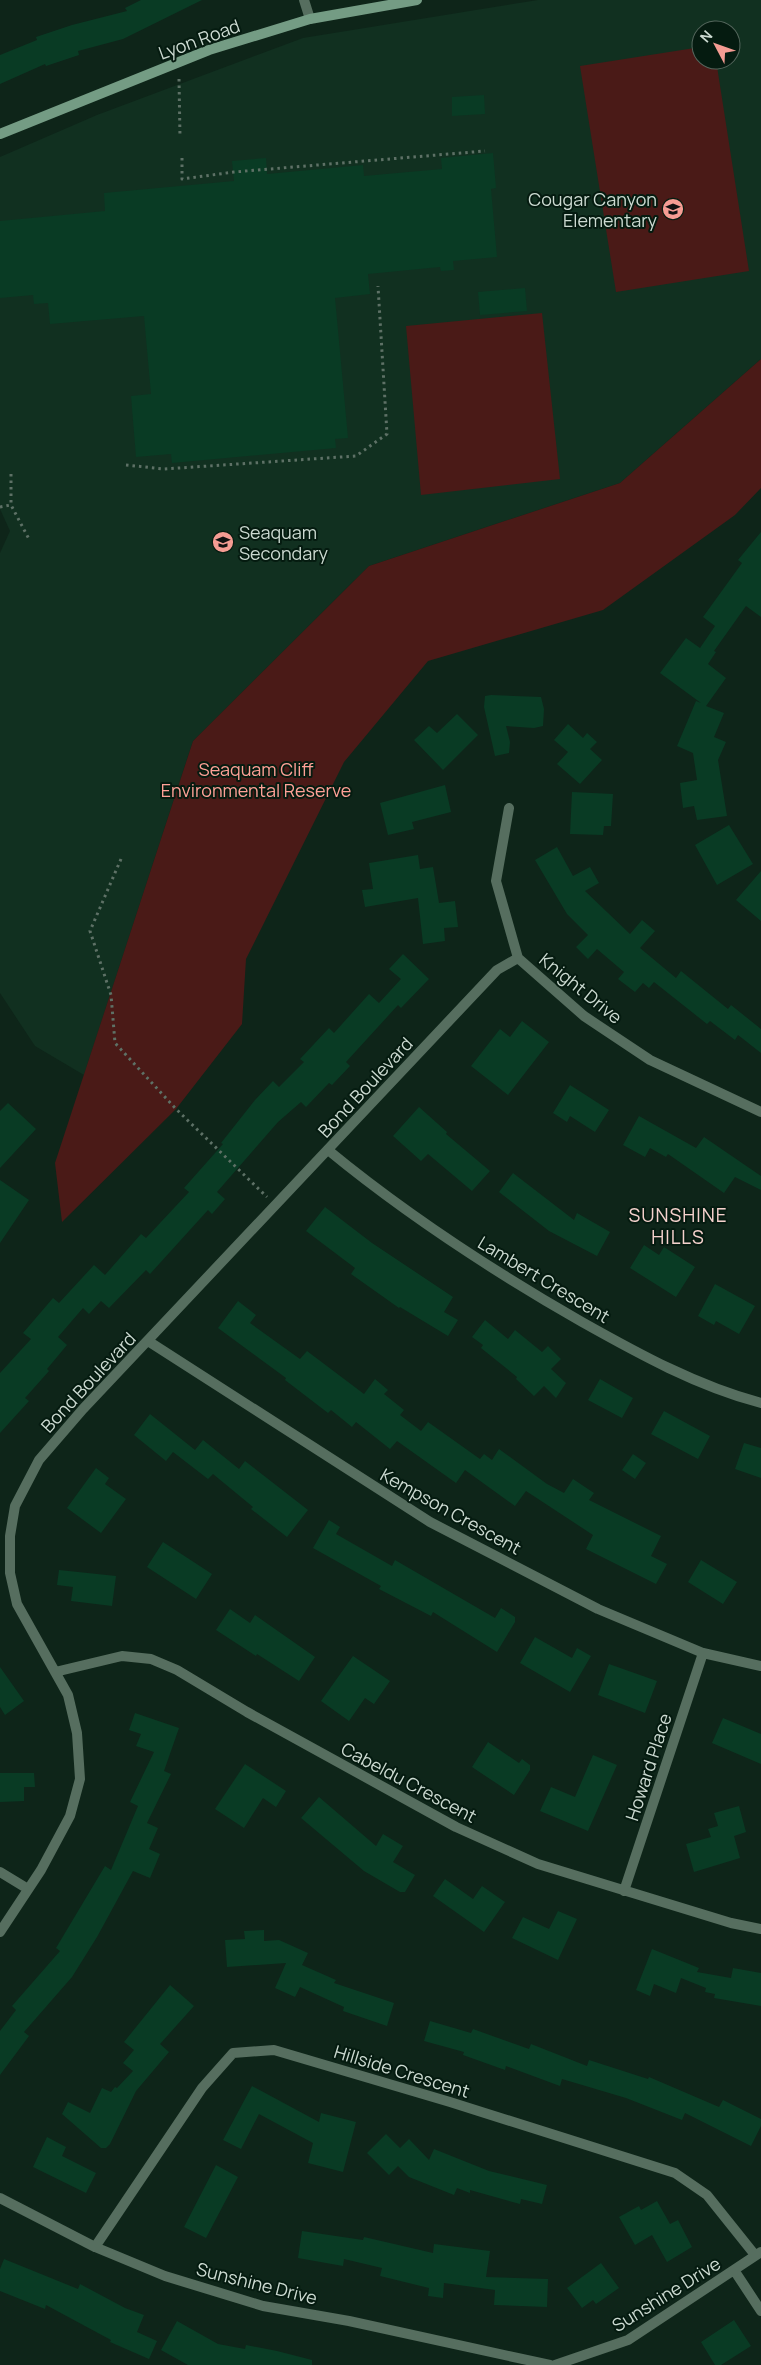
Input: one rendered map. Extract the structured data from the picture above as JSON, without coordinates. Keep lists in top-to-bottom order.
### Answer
{
  "streets": {
    "street": [
      "Lyon Road",
      "Knight Drive",
      "Bond Boulevard",
      "Lambert Crescent",
      "Kempson Crescent",
      "Howard Place",
      "Cabeldu Crescent",
      "Hillside Crescent",
      "Sunshine Drive"
    ]
  },
  "crossings": [
    ["Knight Drive", "Bond Boulevard"],
    ["Bond Boulevard", "Lambert Crescent"],
    ["Bond Boulevard", "Kempson Crescent"],
    ["Bond Boulevard", "Cabeldu Crescent"],
    ["Kempson Crescent", "Howard Place"],
    ["Howard Place", "Cabeldu Crescent"],
    ["Hillside Crescent", "Sunshine Drive"]
  ],
  "districts": ["SUNSHINE HILLS"],
  "parks": ["Seaquam Cliff Environmental Reserve"],
  "places": {
    "school or university": ["Cougar Canyon Elementary", "Seaquam Secondary"]
  },
  "north": "top left"
}
